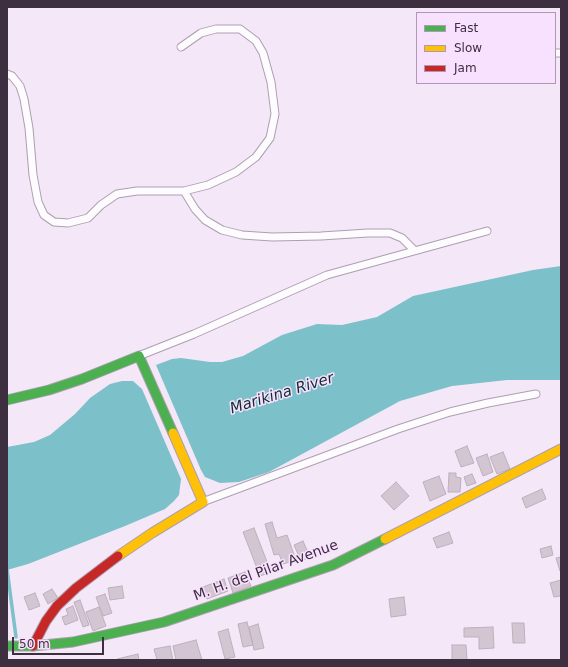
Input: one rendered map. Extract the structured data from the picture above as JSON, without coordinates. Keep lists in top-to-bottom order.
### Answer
{
  "streets": {
    "street": ["M. H. del Pilar Avenue"]
  },
  "water": ["Marikina River"],
  "legend": ["Fast", "Slow", "Jam"],
  "scale_bar": "50 m"
}
